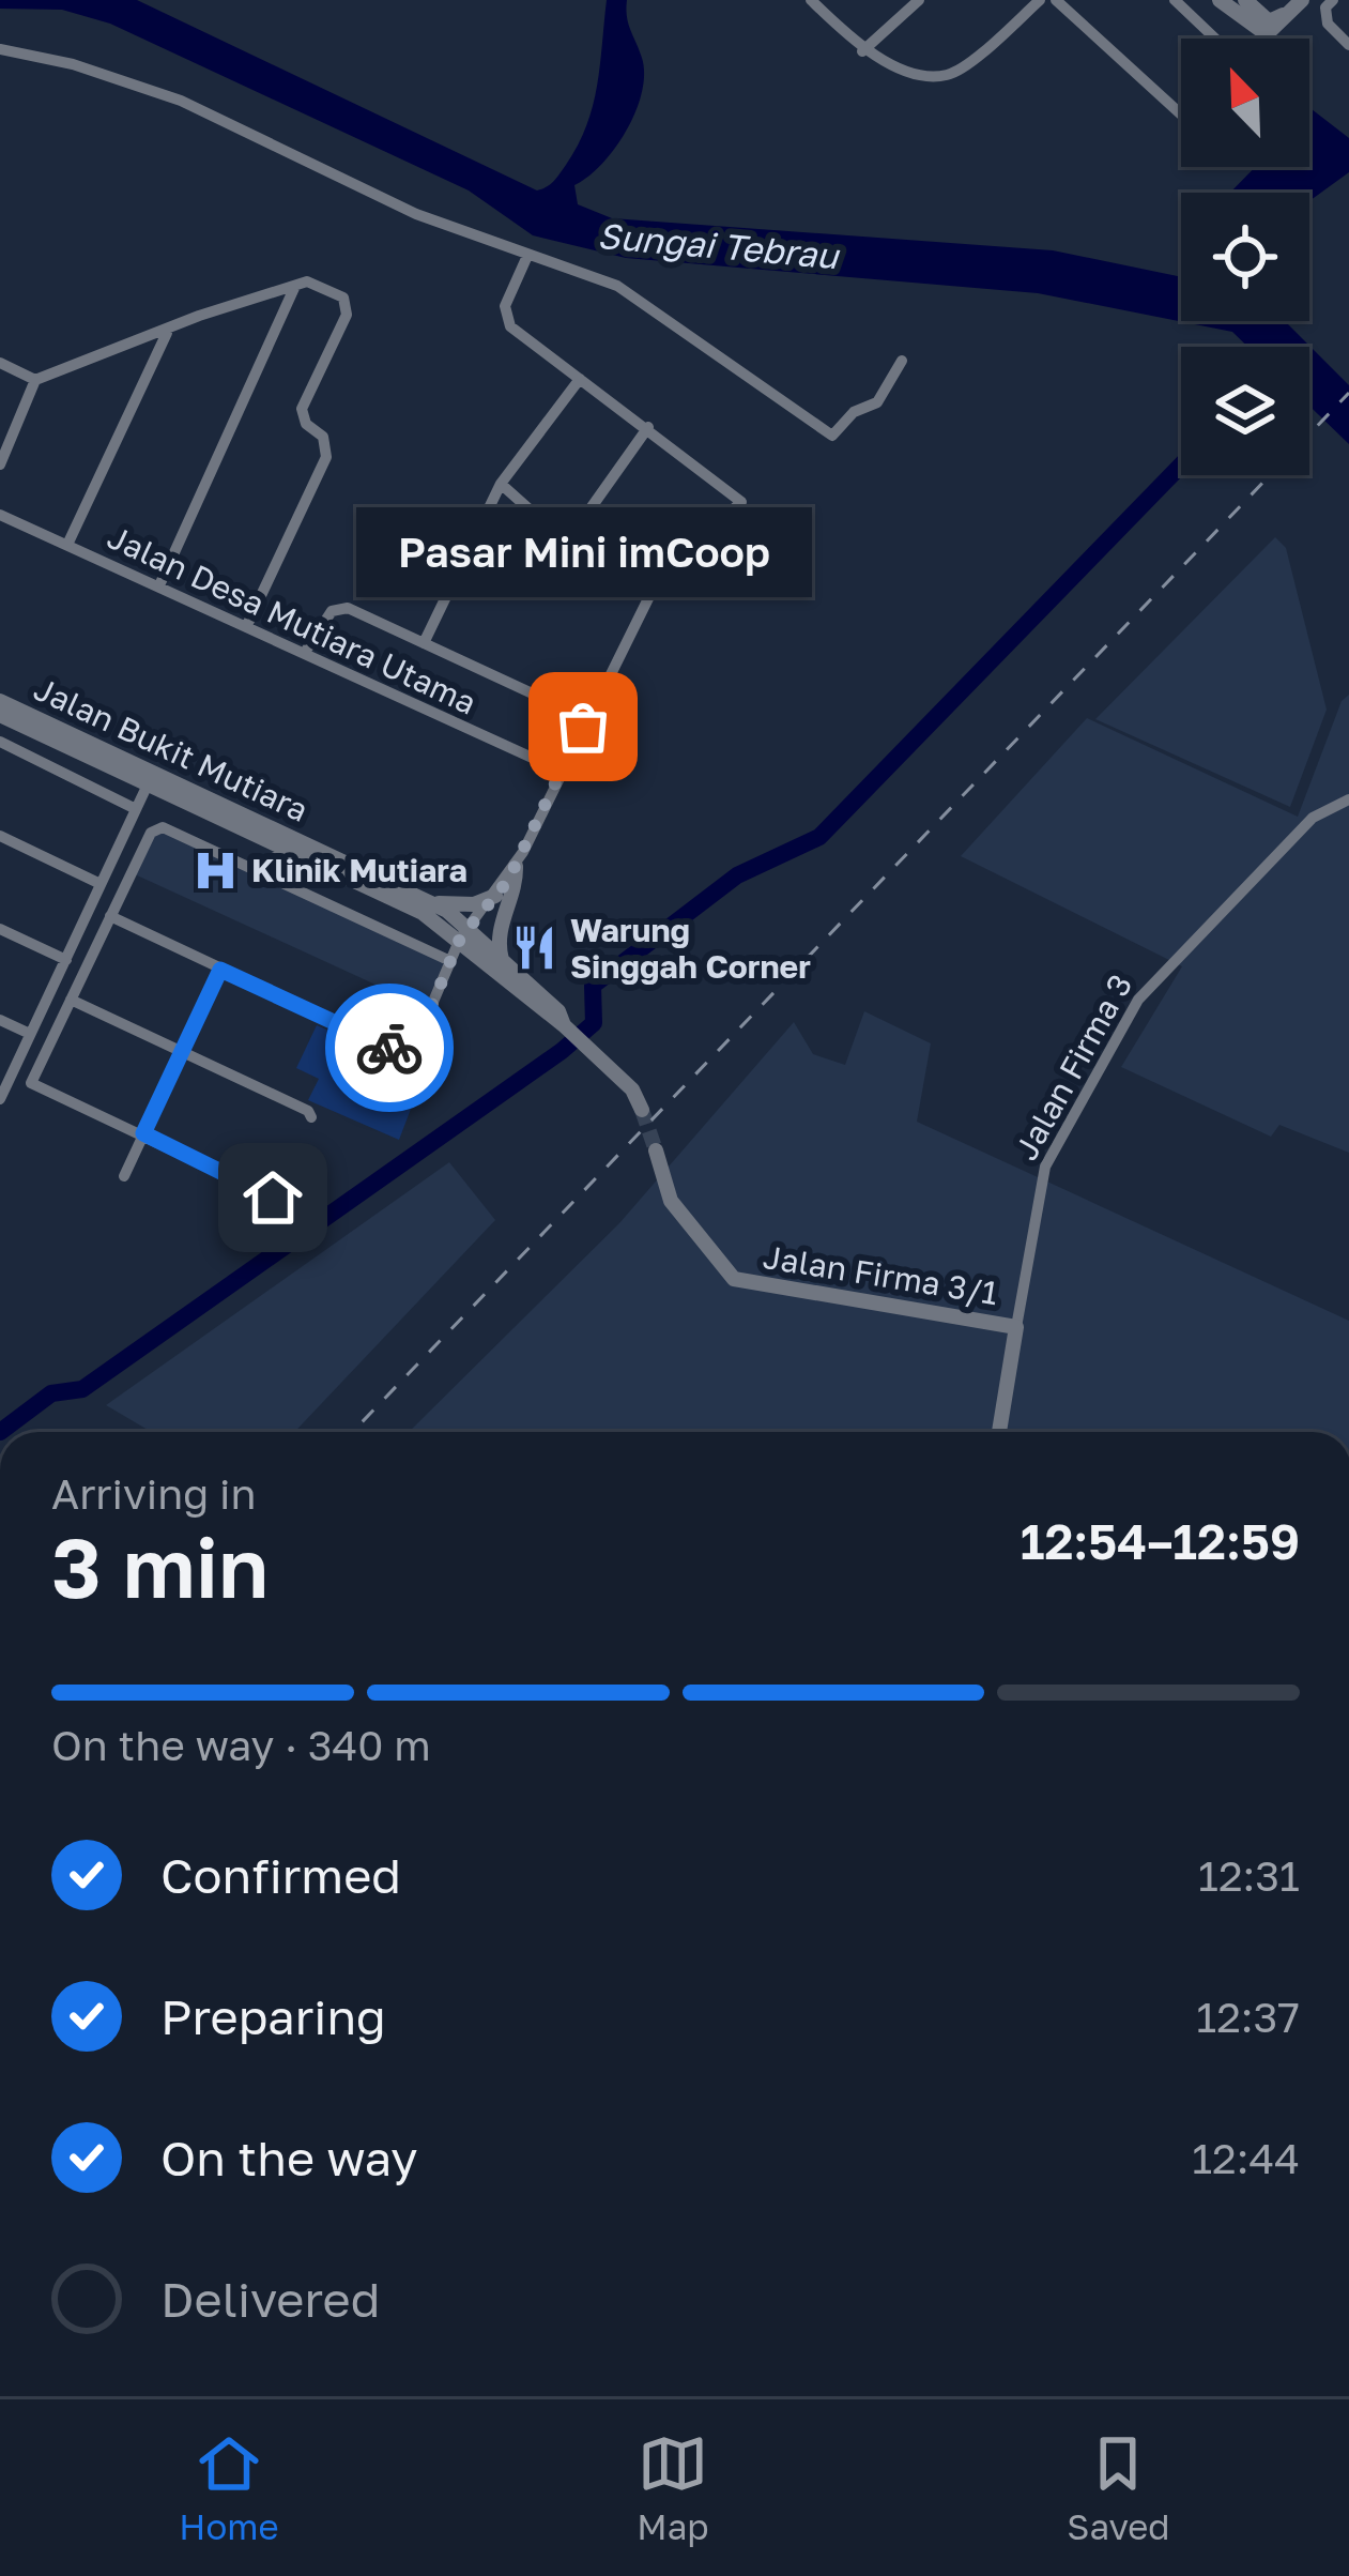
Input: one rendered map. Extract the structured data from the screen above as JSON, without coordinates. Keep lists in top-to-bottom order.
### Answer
{
  "streets": {
    "street": [
      "Jalan Desa Mutiara Utama",
      "Jalan Bukit Mutiara",
      "Jalan Firma 3",
      "Jalan Firma 3/1"
    ]
  },
  "crossings": [
    ["Jalan Firma 3", "Jalan Firma 3/1"]
  ],
  "water": ["Sungai Tebrau"],
  "places": {
    "other": ["Pasar Mini imCoop"],
    "hospital": ["Klinik Mutiara"],
    "restaurant": ["Warung Singgah Corner"]
  },
  "north": "top left",
  "page": {
    "bubble": "Pasar Mini imCoop",
    "heading": ["3 min", "Arriving in", "12:54–12:59"],
    "bar": "On the way · 340 m",
    "list": [
      ["Confirmed", "12:31"],
      ["Preparing", "12:37"],
      ["On the way", "12:44"],
      "Delivered"
    ],
    "tabs": ["Home", "Map", "Saved"]
  }
}
